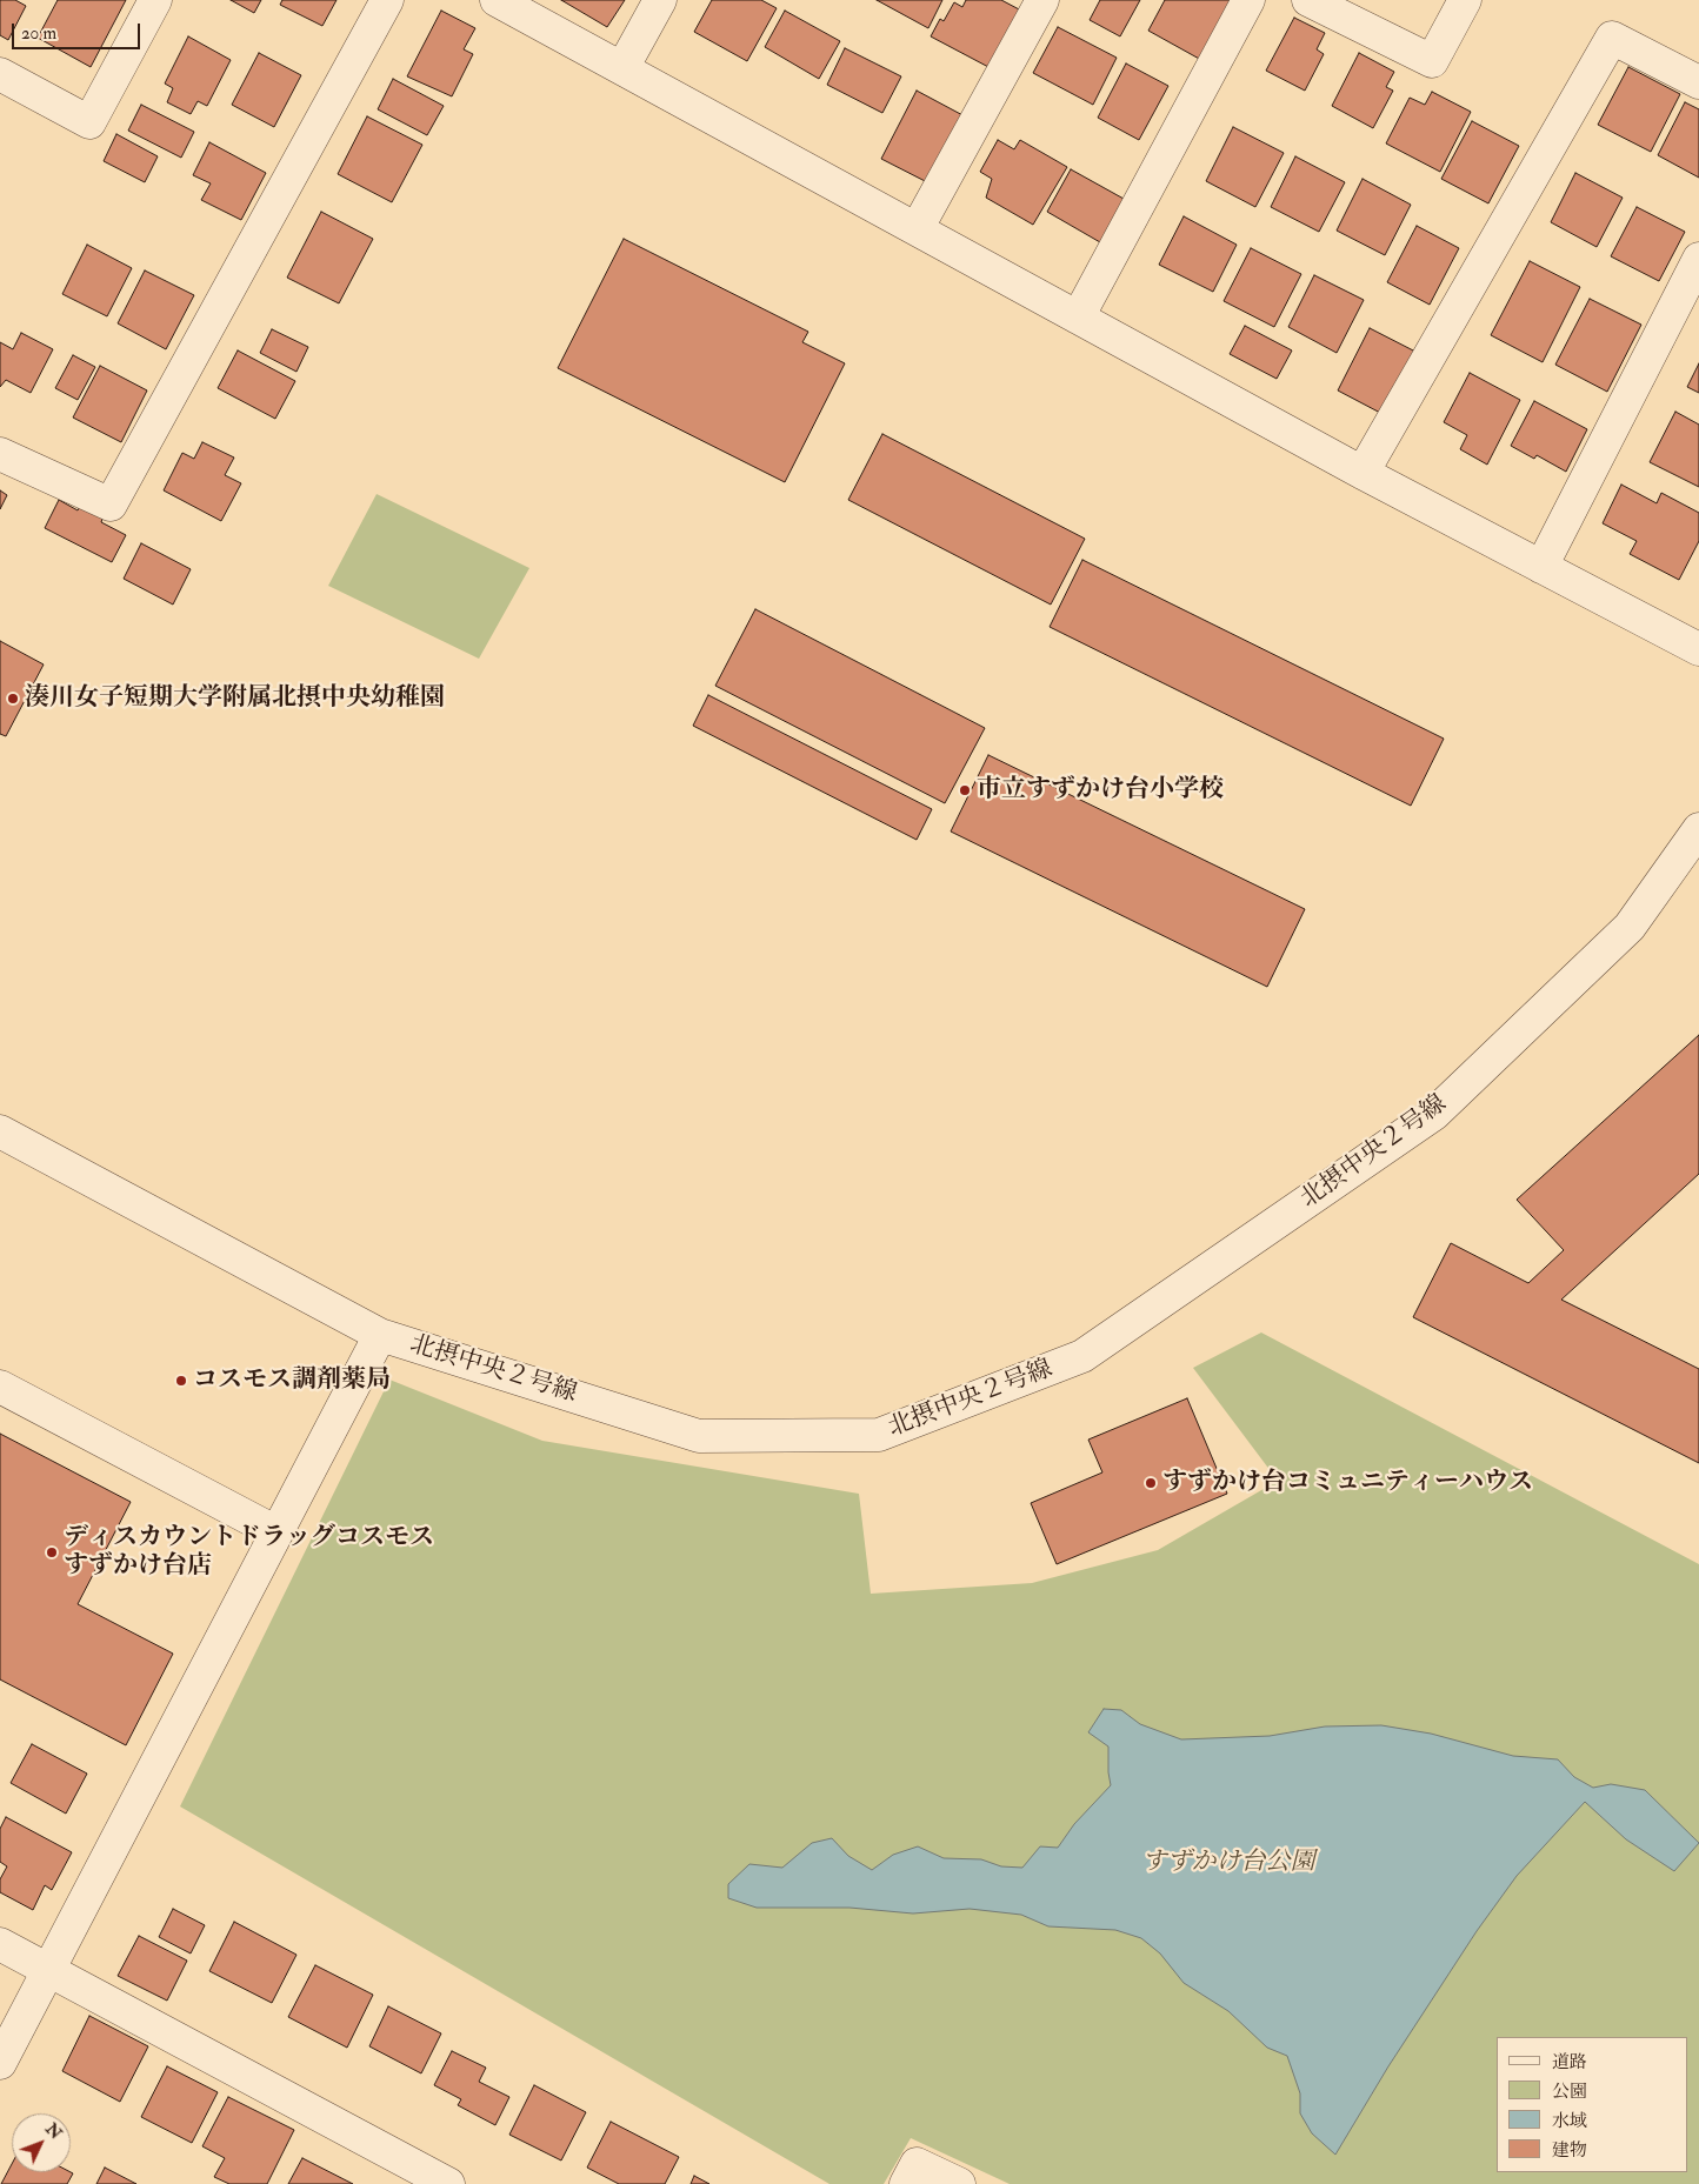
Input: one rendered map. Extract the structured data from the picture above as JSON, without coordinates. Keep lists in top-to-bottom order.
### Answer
{
  "streets": {
    "street": ["北摂中央２号線"]
  },
  "parks": ["すずかけ台公園"],
  "places": [
    "湊川女子短期大学附属北摂中央幼稚園",
    "市立すずかけ台小学校",
    "コスモス調剤薬局",
    "すずかけ台コミュニティーハウス",
    "ディスカウントドラッグコスモス すずかけ台店"
  ],
  "legend": [
    "道路",
    "公園",
    "水域",
    "建物"
  ],
  "scale_bar": "20 m",
  "north": "top right"
}
